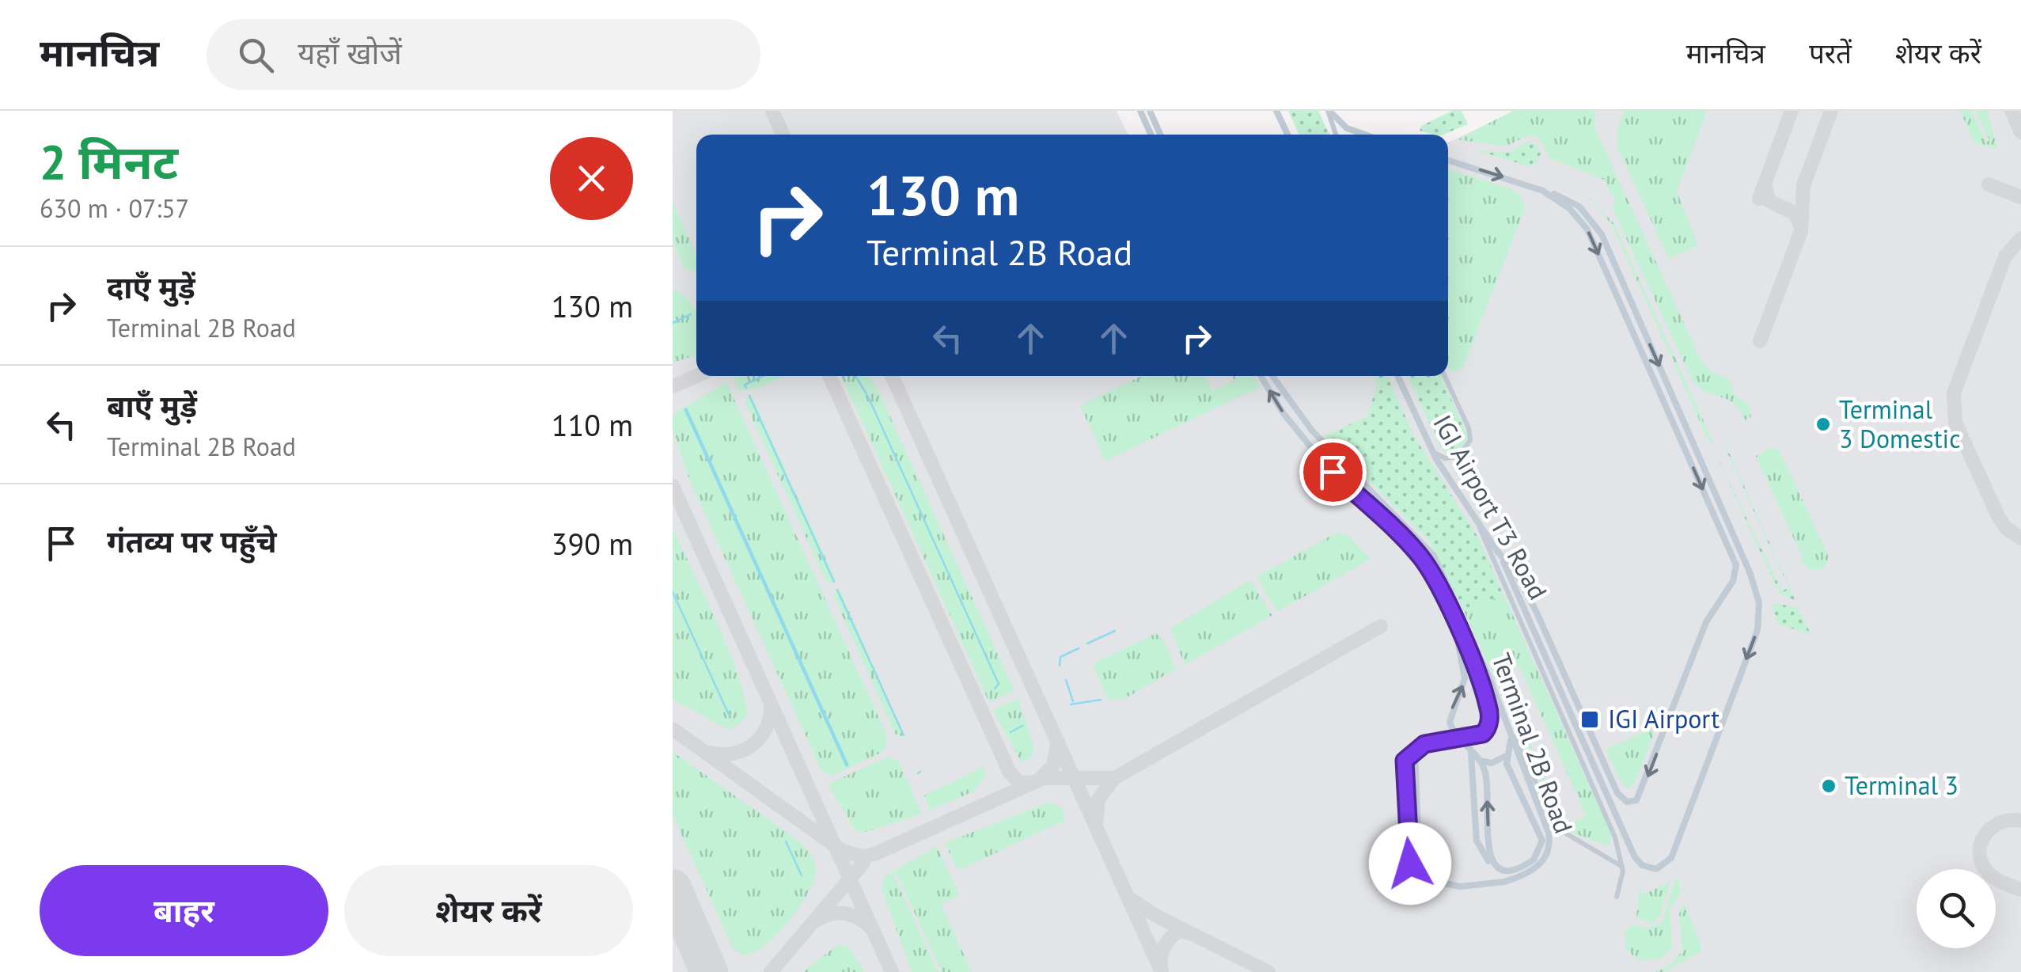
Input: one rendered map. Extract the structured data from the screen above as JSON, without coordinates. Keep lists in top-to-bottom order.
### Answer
{
  "streets": {
    "main road": ["IGI Airport T3 Road", "Terminal 2B Road"]
  },
  "places": {
    "other": ["Terminal 3 Domestic", "Terminal 3"],
    "transit": ["IGI Airport"]
  },
  "page": {
    "header": "मानचित्र",
    "search": "यहाँ खोजें",
    "nav": ["मानचित्र", "परतें", "शेयर करें"],
    "heading": ["2 मिनट", "630 m · 07:57"],
    "turn": ["130 m", "Terminal 2B Road"],
    "list": [
      {
        "name": "दाएँ मुड़ें",
        "note": "Terminal 2B Road",
        "value": "130 m"
      },
      {
        "name": "बाएँ मुड़ें",
        "note": "Terminal 2B Road",
        "value": "110 m"
      },
      {
        "name": "गंतव्य पर पहुँचे",
        "value": "390 m"
      }
    ],
    "buttons": ["बाहर", "शेयर करें"]
  }
}
